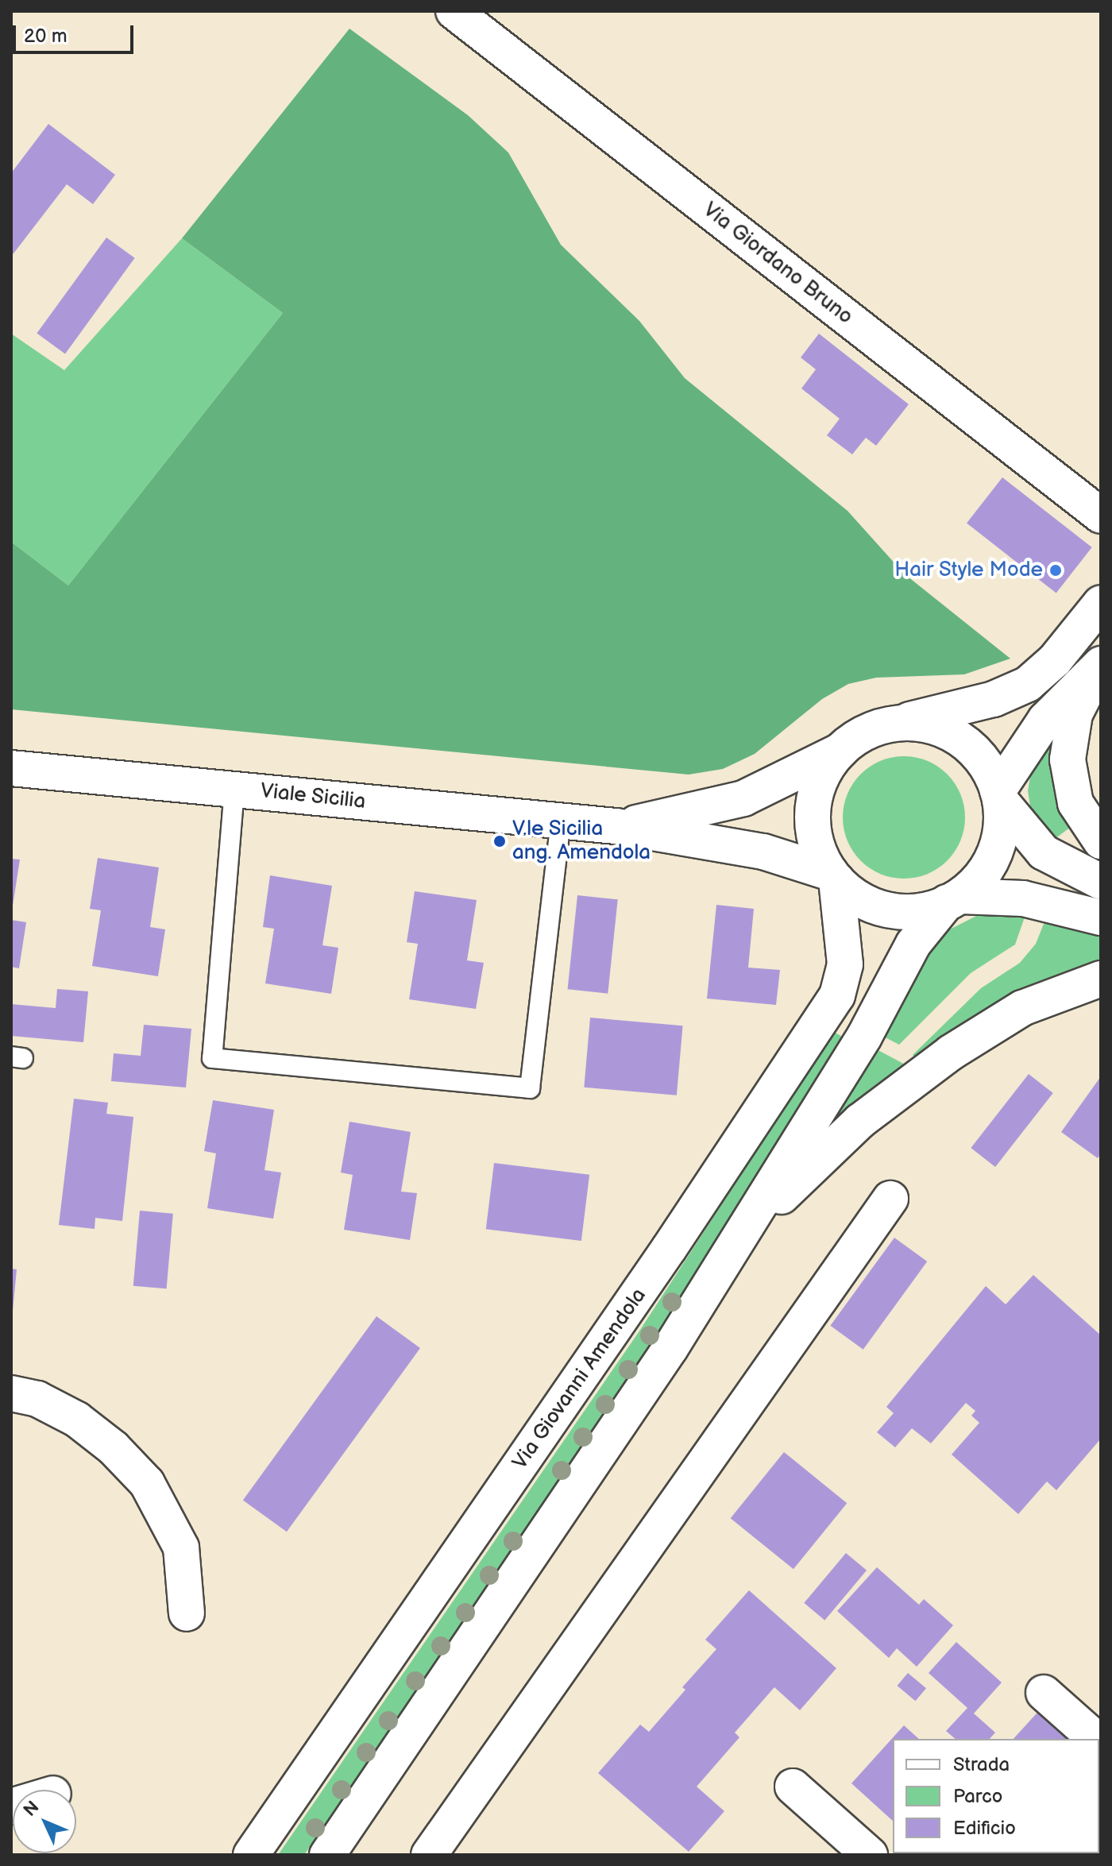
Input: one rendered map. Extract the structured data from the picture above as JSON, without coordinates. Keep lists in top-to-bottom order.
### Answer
{
  "streets": {
    "street": ["Via Giordano Bruno", "Viale Sicilia", "Via Giovanni Amendola"]
  },
  "crossings": [
    ["Viale Sicilia", "Via Giovanni Amendola"]
  ],
  "places": ["Hair Style Mode", "V.le Sicilia ang. Amendola"],
  "legend": ["Strada", "Parco", "Edificio"],
  "scale_bar": "20 m",
  "north": "top left"
}
